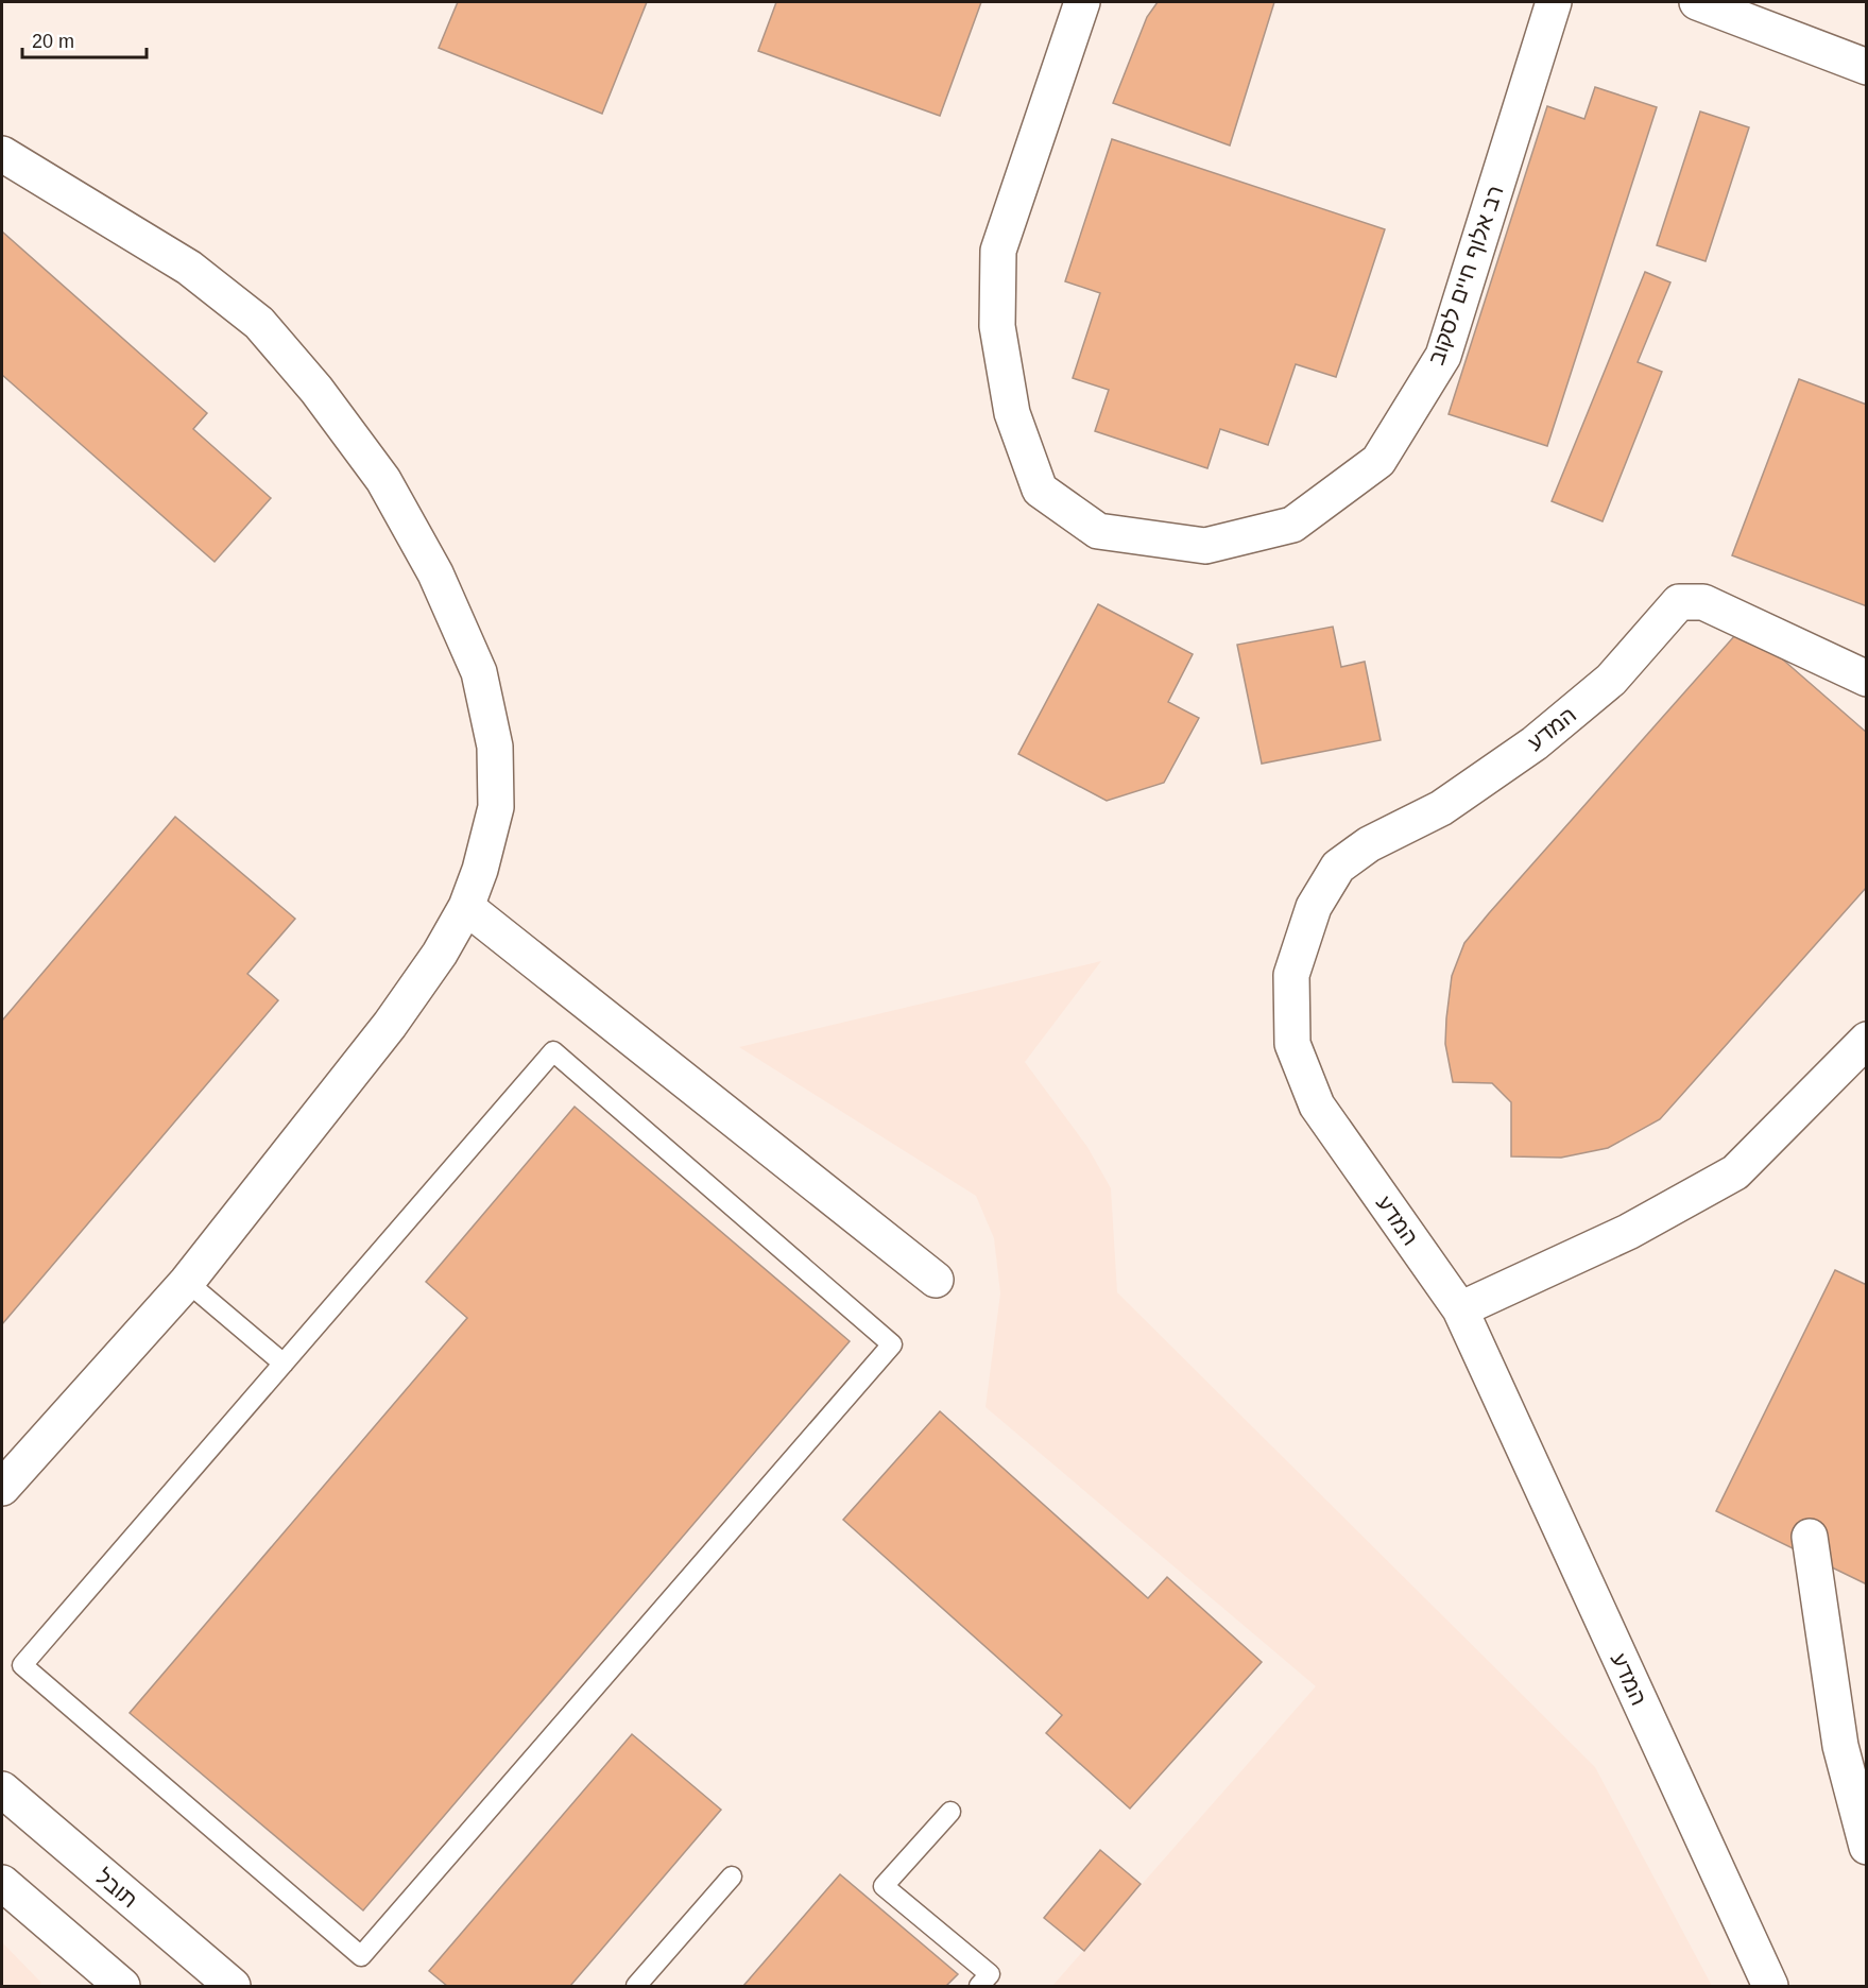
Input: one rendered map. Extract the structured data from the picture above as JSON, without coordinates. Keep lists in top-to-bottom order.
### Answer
{
  "streets": {
    "street": ["רב אלוף חיים לסקוב", "המדע", "תובל"]
  },
  "scale_bar": "20 m"
}
